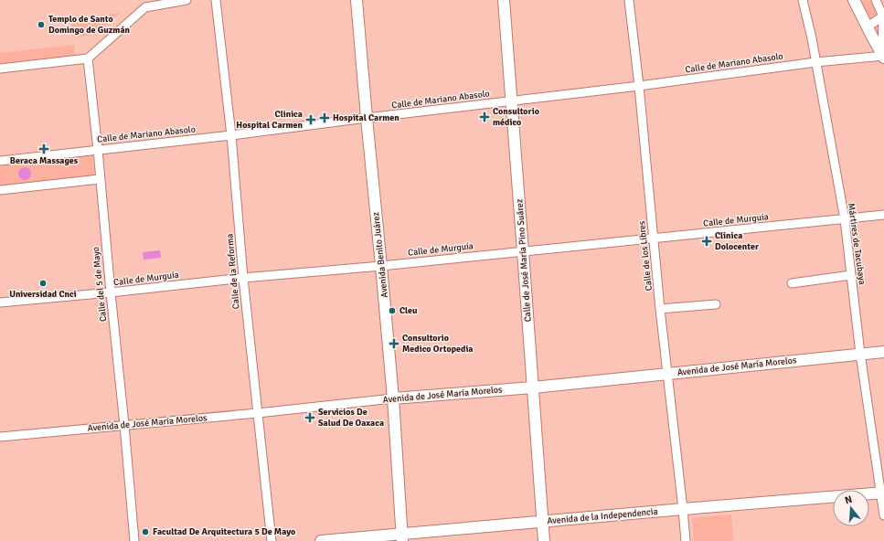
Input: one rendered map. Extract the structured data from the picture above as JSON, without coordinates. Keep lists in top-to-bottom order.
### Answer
{
  "streets": {
    "main road": [
      "Avenida Benito Juárez",
      "Calle de José María Pino Suárez",
      "Avenida de José María Morelos",
      "Avenida de la Independencia"
    ],
    "street": [
      "Calle de Mariano Abasolo",
      "Calle de Murguía",
      "Mártires de Tacubaya",
      "Calle de los Libres",
      "Calle de la Reforma",
      "Calle del 5 de Mayo"
    ]
  },
  "crossings": [
    ["Calle de Mariano Abasolo", "Mártires de Tacubaya"],
    ["Calle de Mariano Abasolo", "Avenida Benito Juárez"],
    ["Calle de Mariano Abasolo", "Calle de los Libres"],
    ["Calle de Mariano Abasolo", "Calle de José María Pino Suárez"],
    ["Calle de Mariano Abasolo", "Calle de la Reforma"],
    ["Calle de Mariano Abasolo", "Calle del 5 de Mayo"],
    ["Calle de Murguía", "Mártires de Tacubaya"],
    ["Calle de Murguía", "Avenida Benito Juárez"],
    ["Calle de Murguía", "Calle de los Libres"],
    ["Calle de Murguía", "Calle de José María Pino Suárez"],
    ["Calle de Murguía", "Calle de la Reforma"],
    ["Calle de Murguía", "Calle del 5 de Mayo"],
    ["Mártires de Tacubaya", "Avenida de José María Morelos"],
    ["Mártires de Tacubaya", "Avenida de la Independencia"],
    ["Avenida Benito Juárez", "Avenida de José María Morelos"],
    ["Avenida Benito Juárez", "Avenida de la Independencia"],
    ["Calle de los Libres", "Avenida de José María Morelos"],
    ["Calle de los Libres", "Avenida de la Independencia"],
    ["Calle de José María Pino Suárez", "Avenida de José María Morelos"],
    ["Calle de José María Pino Suárez", "Avenida de la Independencia"],
    ["Calle de la Reforma", "Avenida de José María Morelos"],
    ["Calle del 5 de Mayo", "Avenida de José María Morelos"]
  ],
  "places": {
    "other": [
      "Templo de Santo Domingo de Guzmán",
      "Universidad Cnci",
      "Cleu",
      "Facultad De Arquitectura 5 De Mayo"
    ],
    "health": [
      "Consultorio médico",
      "Hospital Carmen",
      "Clinica Hospital Carmen",
      "Beraca Massages",
      "Clinica Dolocenter",
      "Consultorio Medico Ortopedia",
      "Servicios De Salud De Oaxaca"
    ]
  },
  "north": "top"
}
